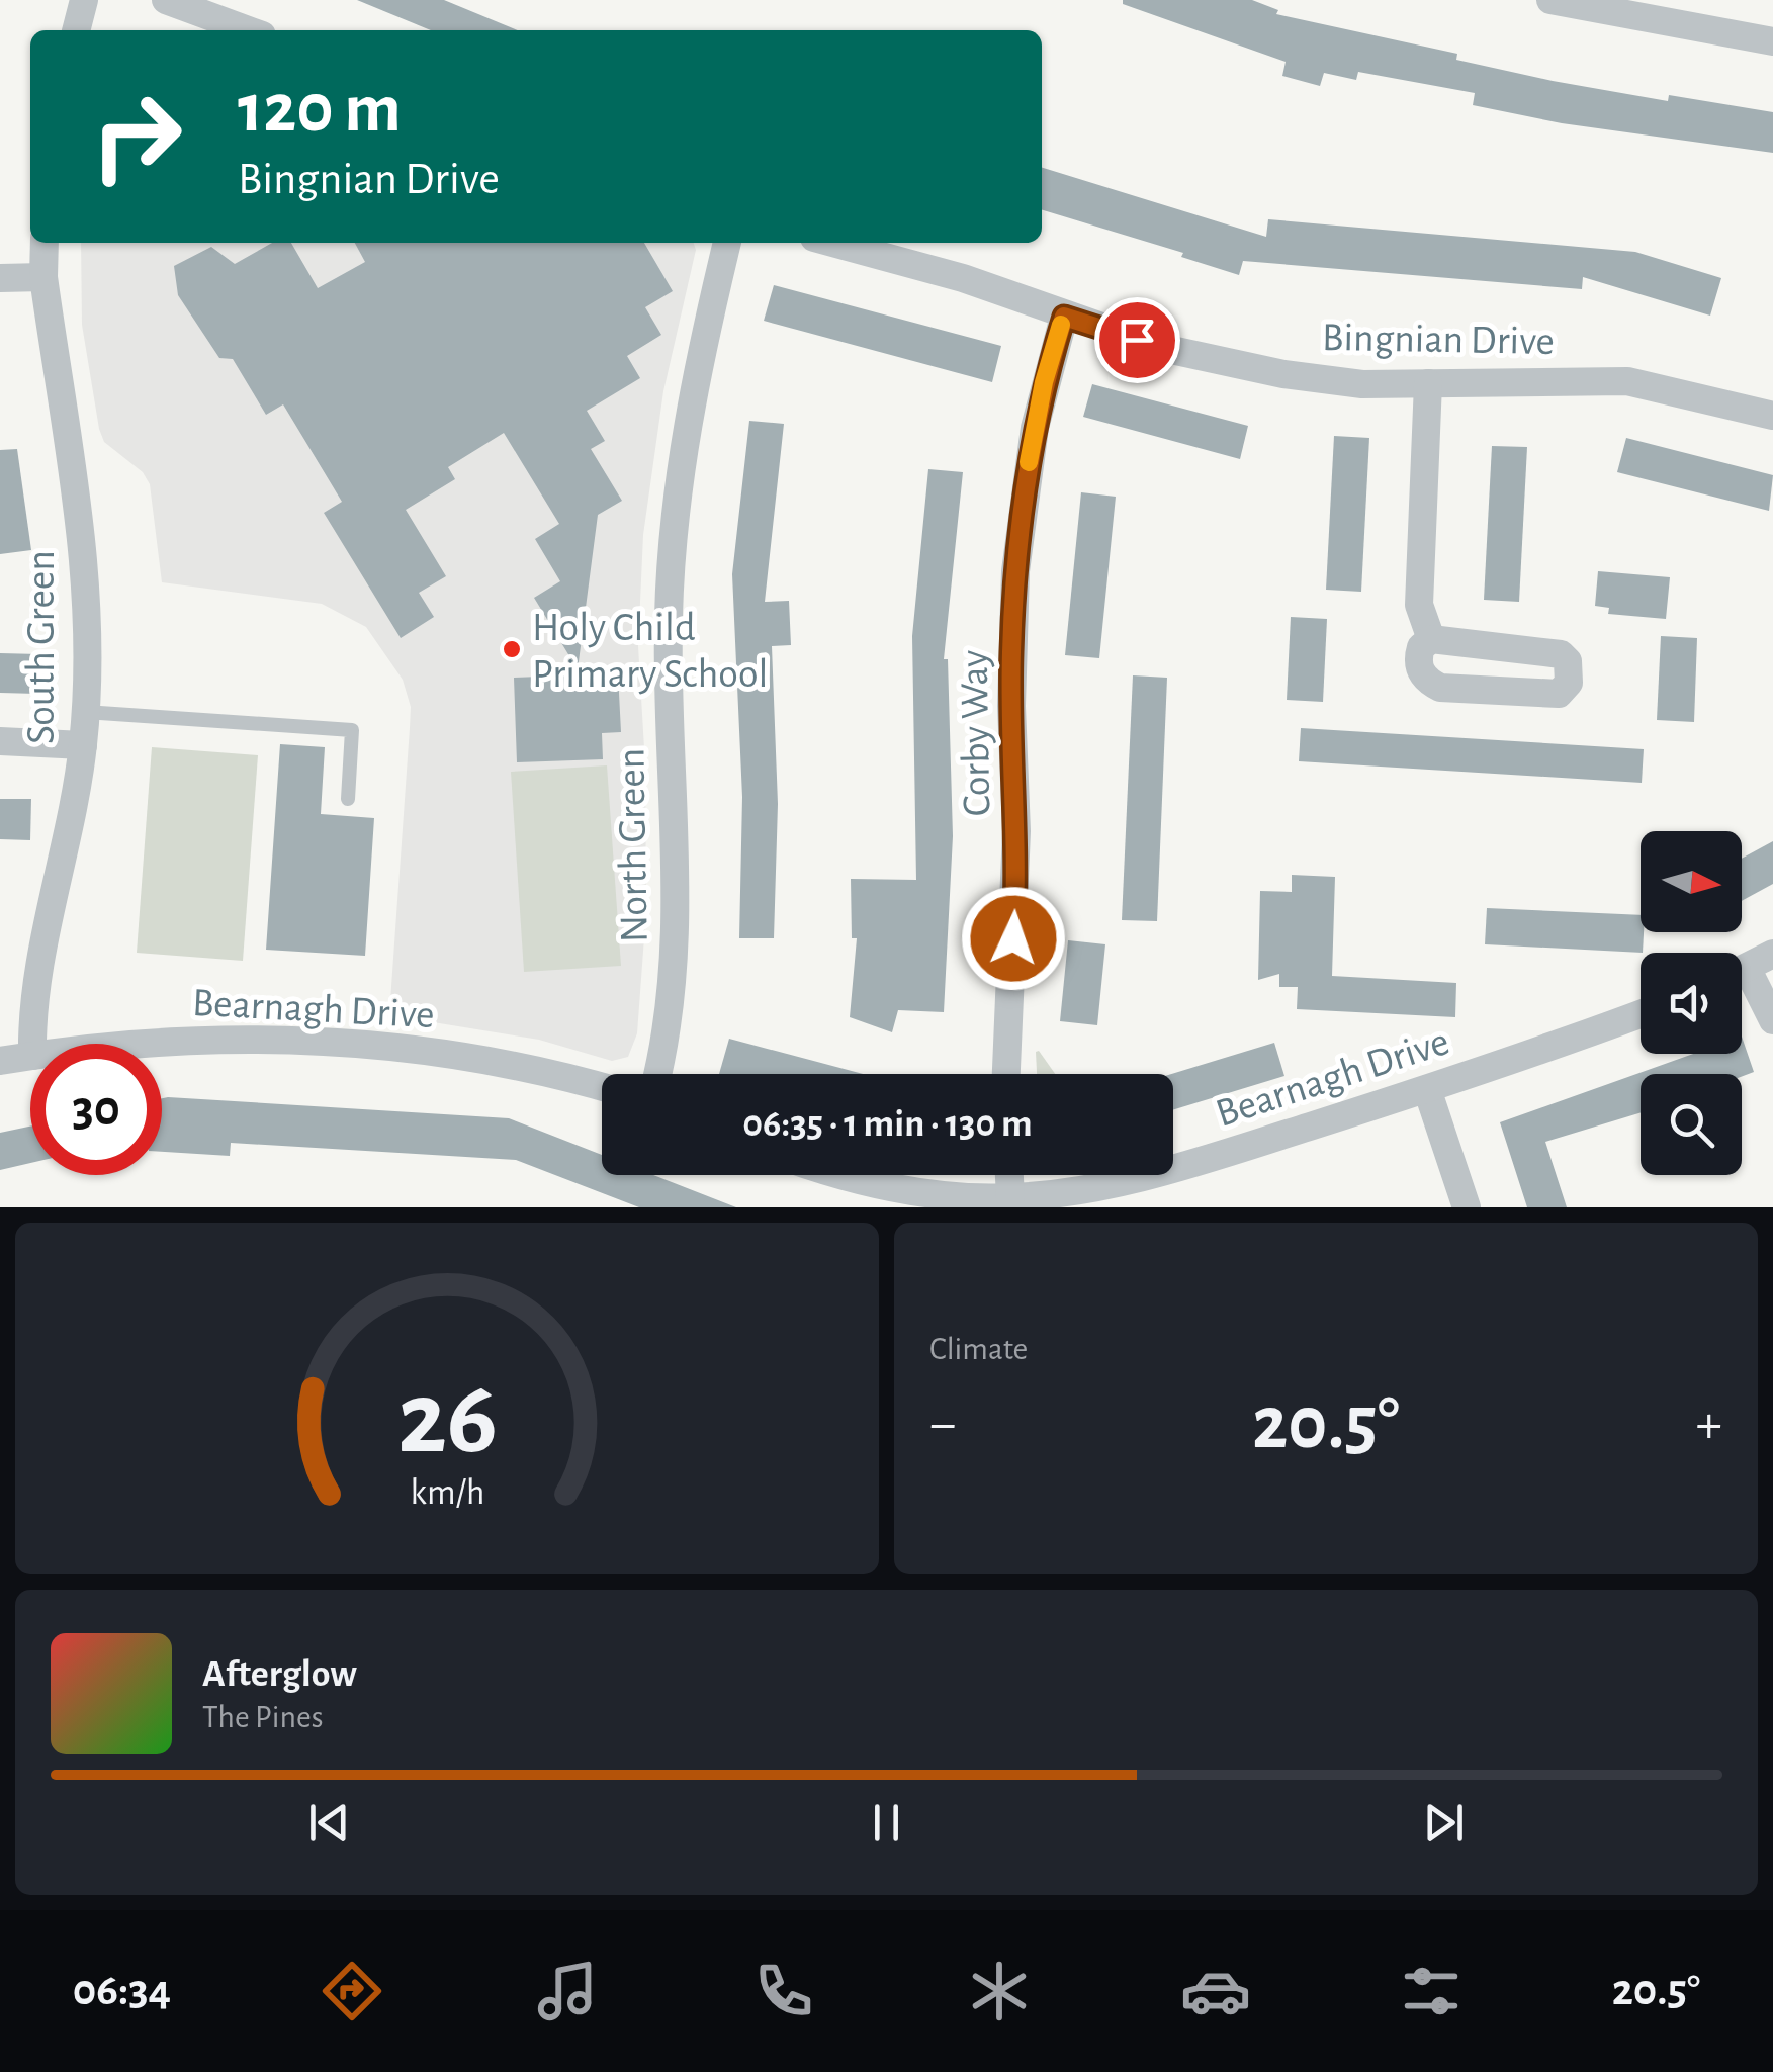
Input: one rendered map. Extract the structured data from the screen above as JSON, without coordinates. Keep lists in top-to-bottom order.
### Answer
{
  "streets": {
    "street": [
      "Bingnian Drive",
      "South Green",
      "Corby Way",
      "North Green",
      "Bearnagh Drive"
    ]
  },
  "crossings": [
    ["Bingnian Drive", "Corby Way"]
  ],
  "places": ["Holy Child Primary School"],
  "north": "right",
  "page": {
    "turn": ["120 m", "Bingnian Drive"],
    "limit": "30",
    "trip": "06:35 · 1 min · 130 m",
    "tile": "Climate",
    "heat": ["−", "20.5°", "+"],
    "song": ["Afterglow", "The Pines"],
    "tabs": ["06:34", "20.5°"],
    "gauge": ["26", "km/h"]
  }
}
